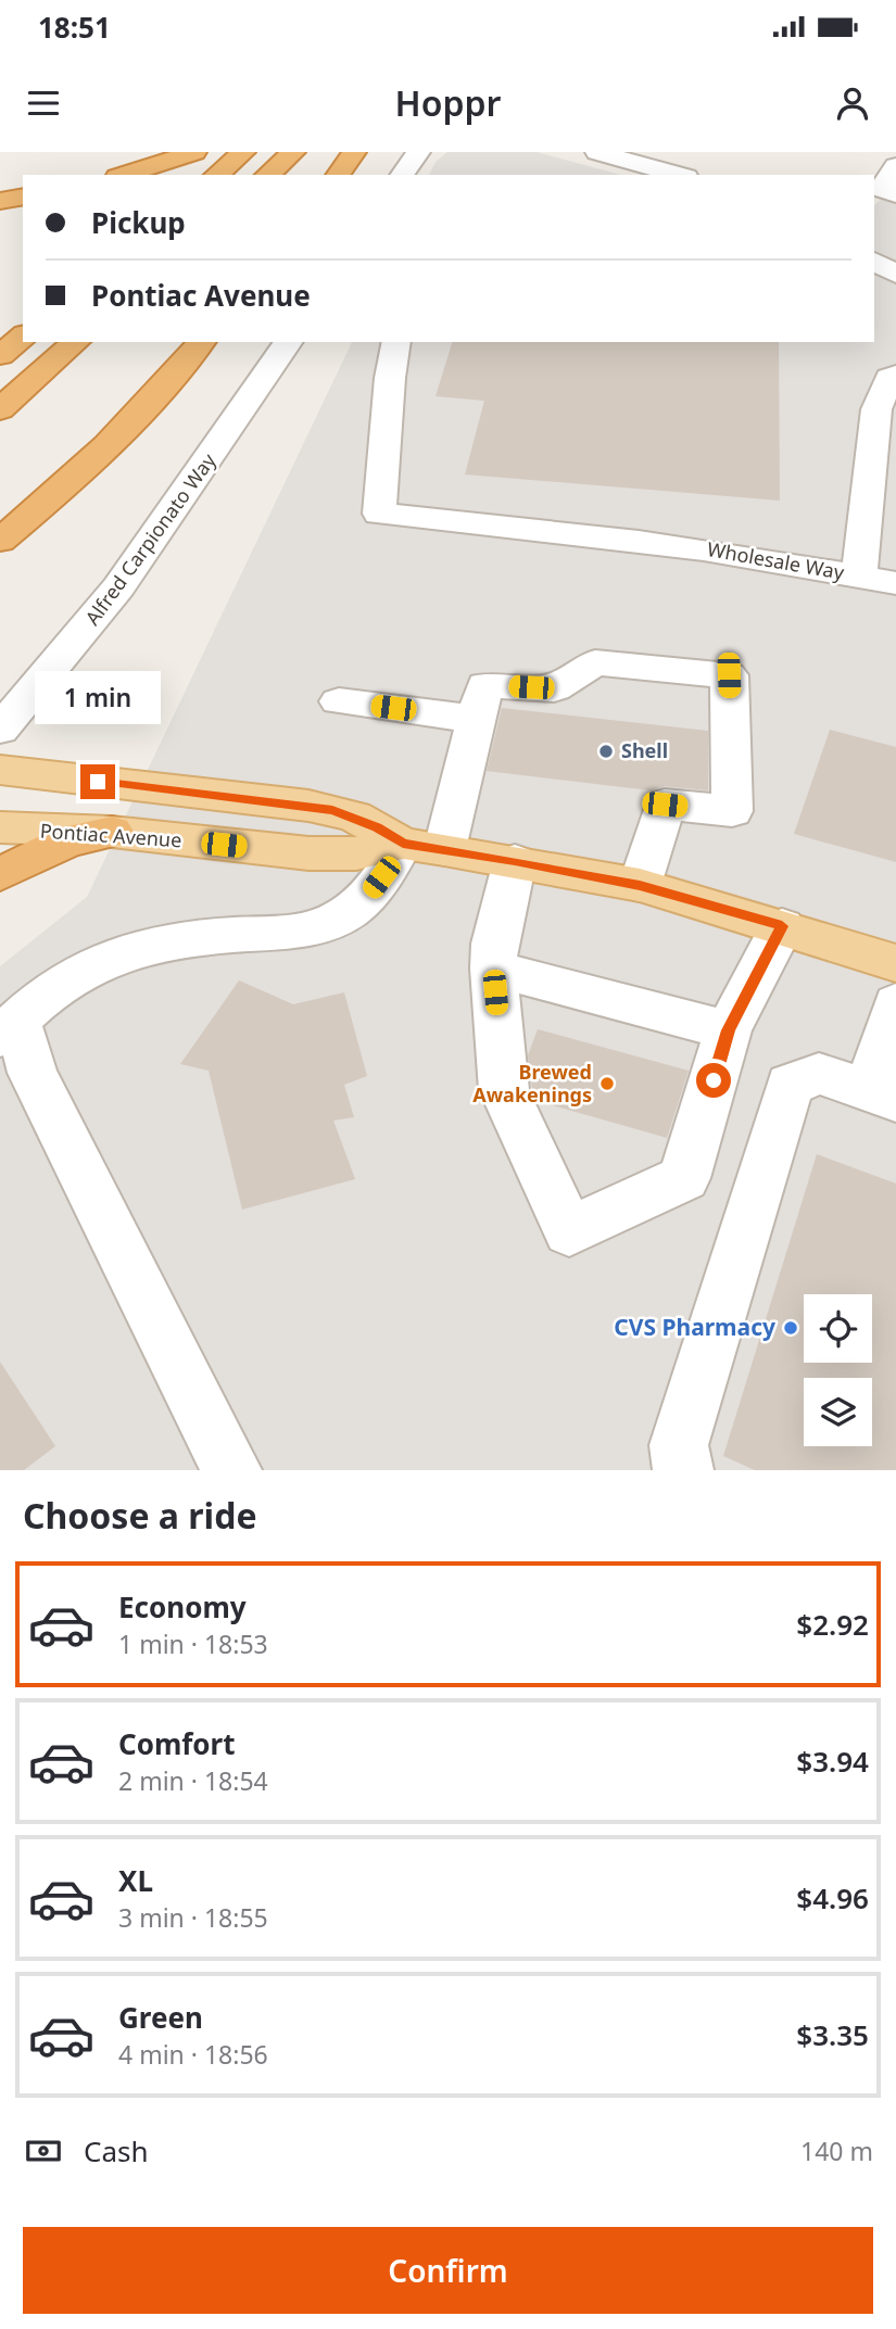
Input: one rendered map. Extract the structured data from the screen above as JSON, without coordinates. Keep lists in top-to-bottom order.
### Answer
{
  "streets": {
    "main road": ["Pontiac Avenue"],
    "street": ["Alfred Carpionato Way", "Wholesale Way"]
  },
  "places": ["Shell", "Brewed Awakenings", "CVS Pharmacy"],
  "page": {
    "status": "18:51",
    "header": "Hoppr",
    "banner": ["Pickup", "Pontiac Avenue"],
    "bubble": "1 min",
    "heading": "Choose a ride",
    "list": [
      {
        "name": "Economy",
        "note": "1 min · 18:53",
        "value": "$2.92"
      },
      {
        "name": "Comfort",
        "note": "2 min · 18:54",
        "value": "$3.94"
      },
      {
        "name": "XL",
        "note": "3 min · 18:55",
        "value": "$4.96"
      },
      {
        "name": "Green",
        "note": "4 min · 18:56",
        "value": "$3.35"
      }
    ],
    "pay": ["Cash", "140 m"],
    "buttons": "Confirm"
  }
}
